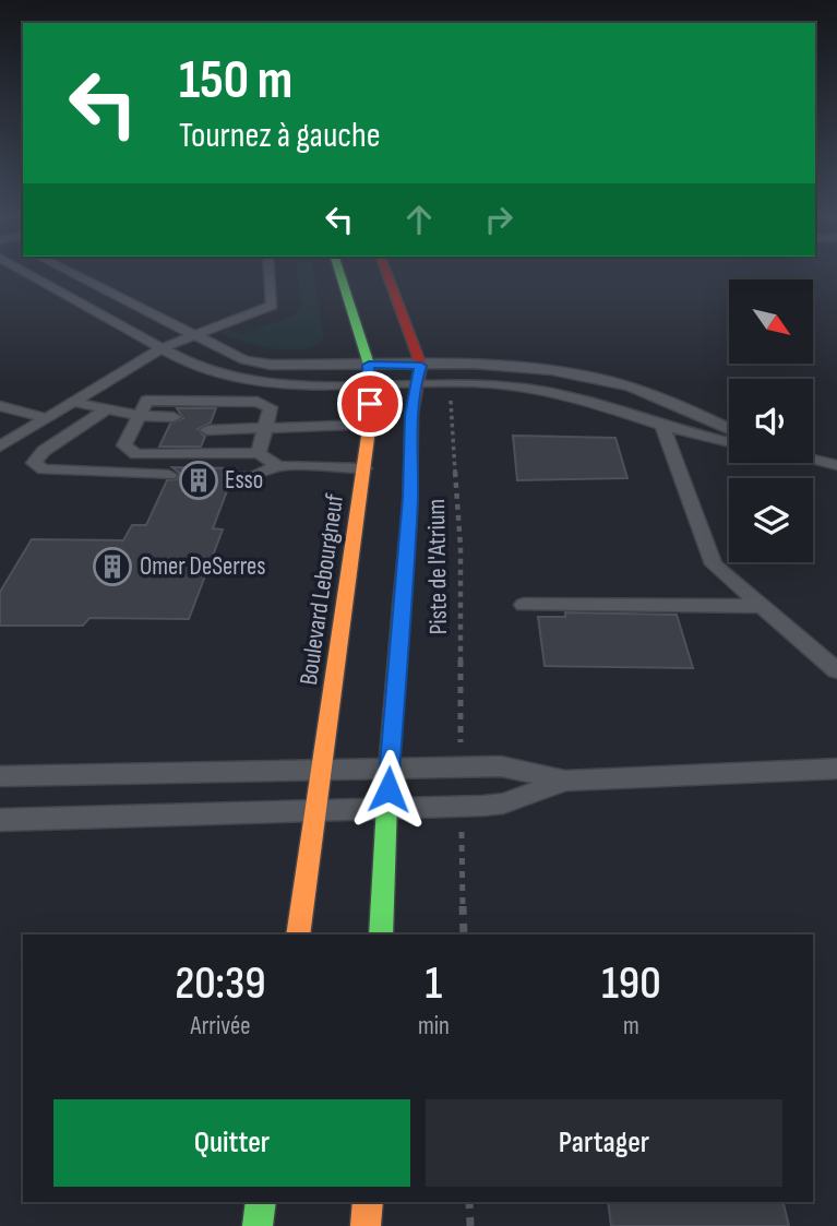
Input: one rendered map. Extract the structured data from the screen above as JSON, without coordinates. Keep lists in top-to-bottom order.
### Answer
{
  "streets": {
    "main road": ["Boulevard Lebourgneuf"],
    "path": ["Piste de l'Atrium"]
  },
  "places": {
    "building": ["Esso", "Omer DeSerres"]
  },
  "north": "bottom right",
  "page": {
    "turn": ["150 m", "Tournez à gauche"],
    "eta": [
      "20:39",
      "Arrivée",
      "1",
      "min",
      "190",
      "m"
    ],
    "buttons": ["Quitter", "Partager"]
  }
}
